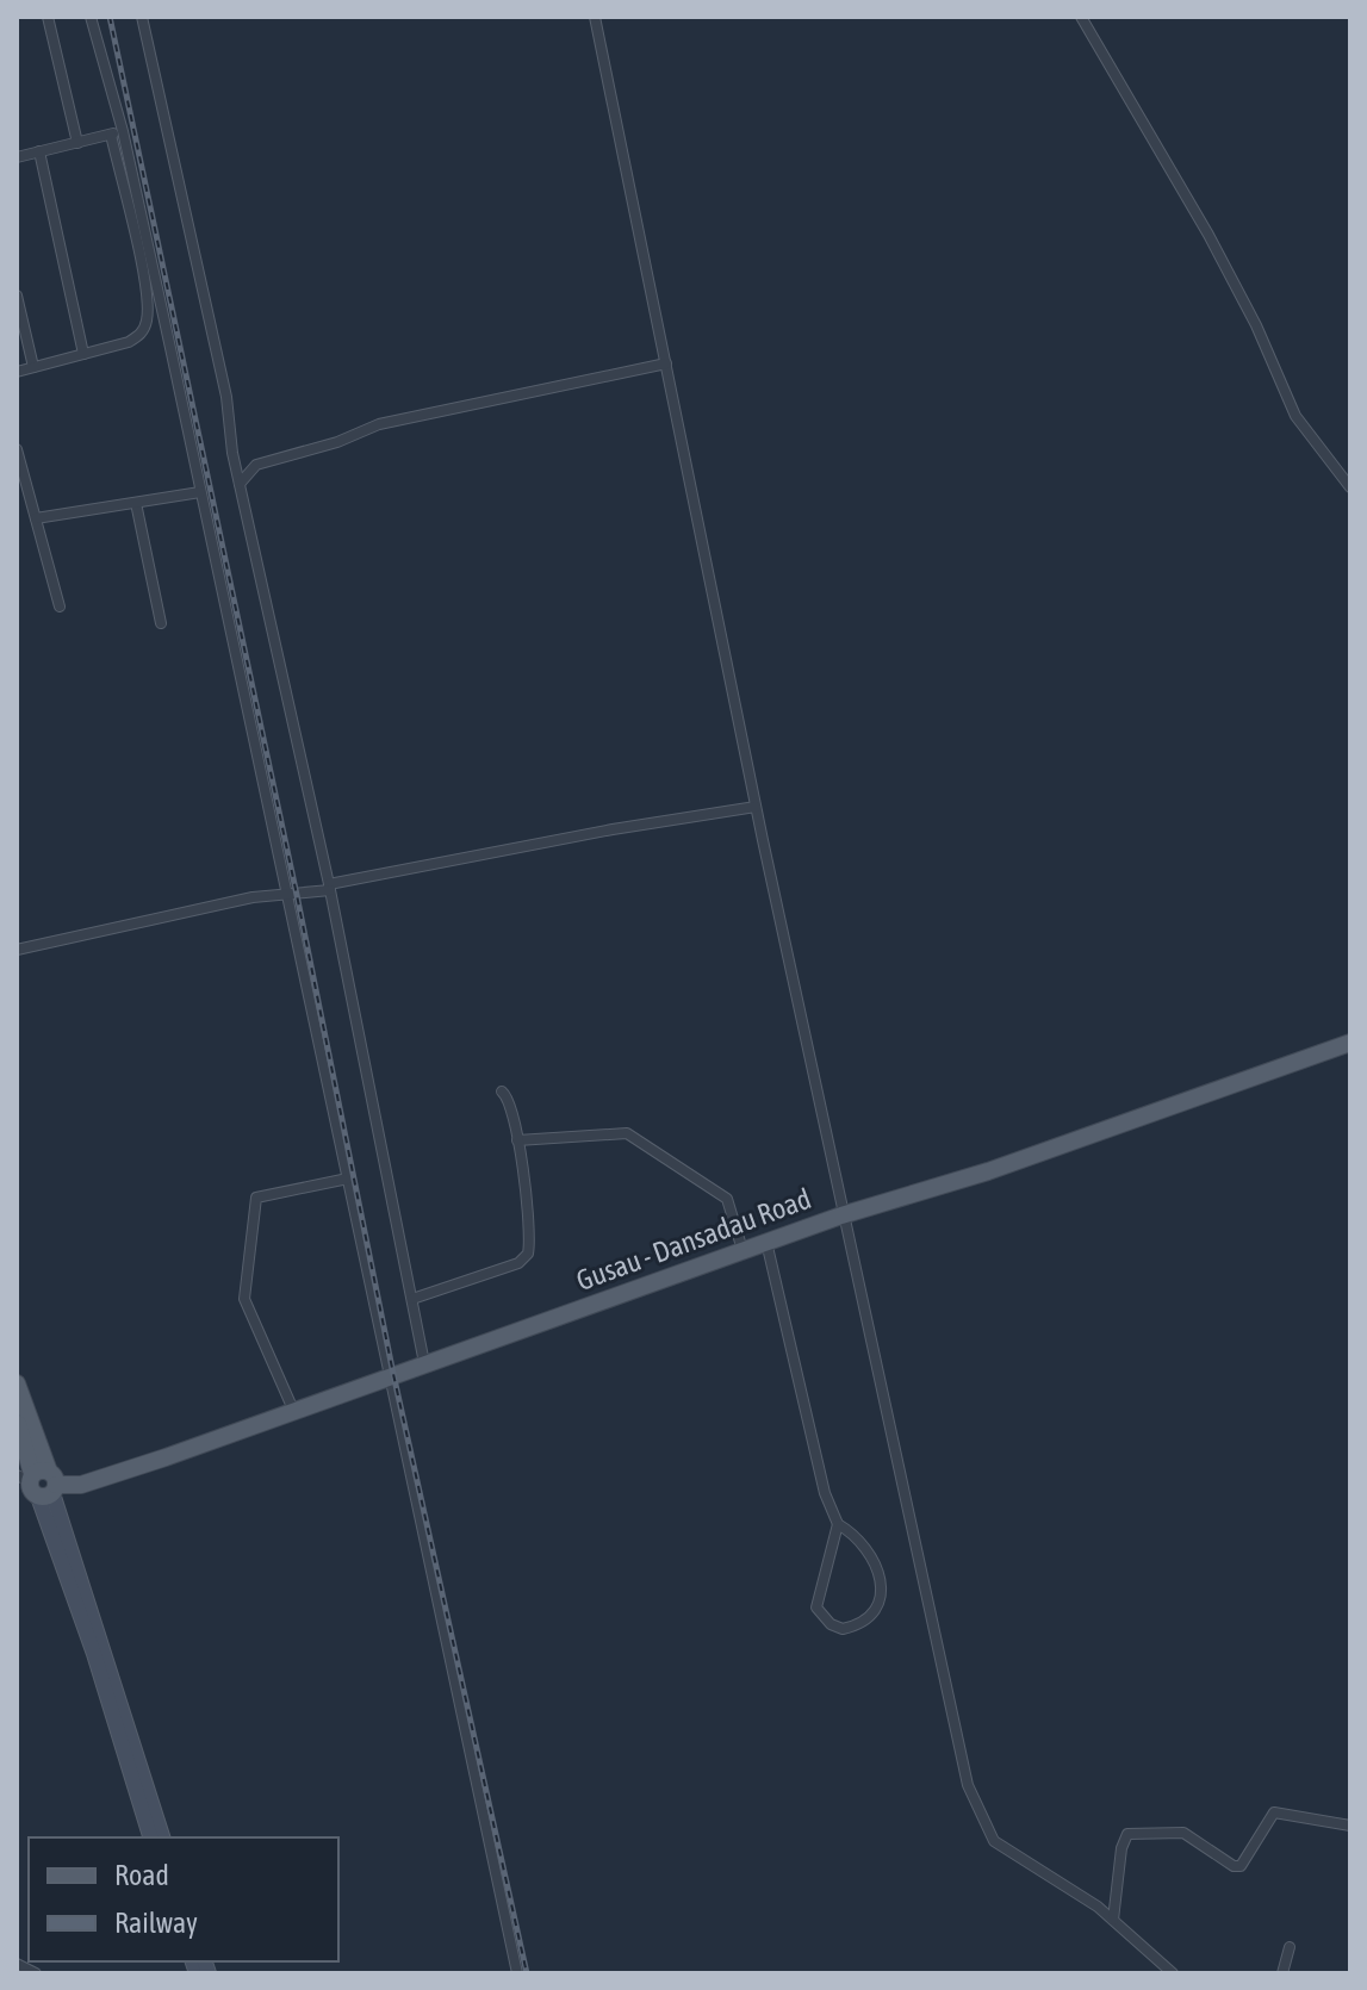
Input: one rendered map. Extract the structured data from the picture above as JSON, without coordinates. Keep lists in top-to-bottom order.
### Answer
{
  "streets": {
    "main road": ["Gusau - Dansadau Road"]
  },
  "legend": ["Road", "Railway"]
}
